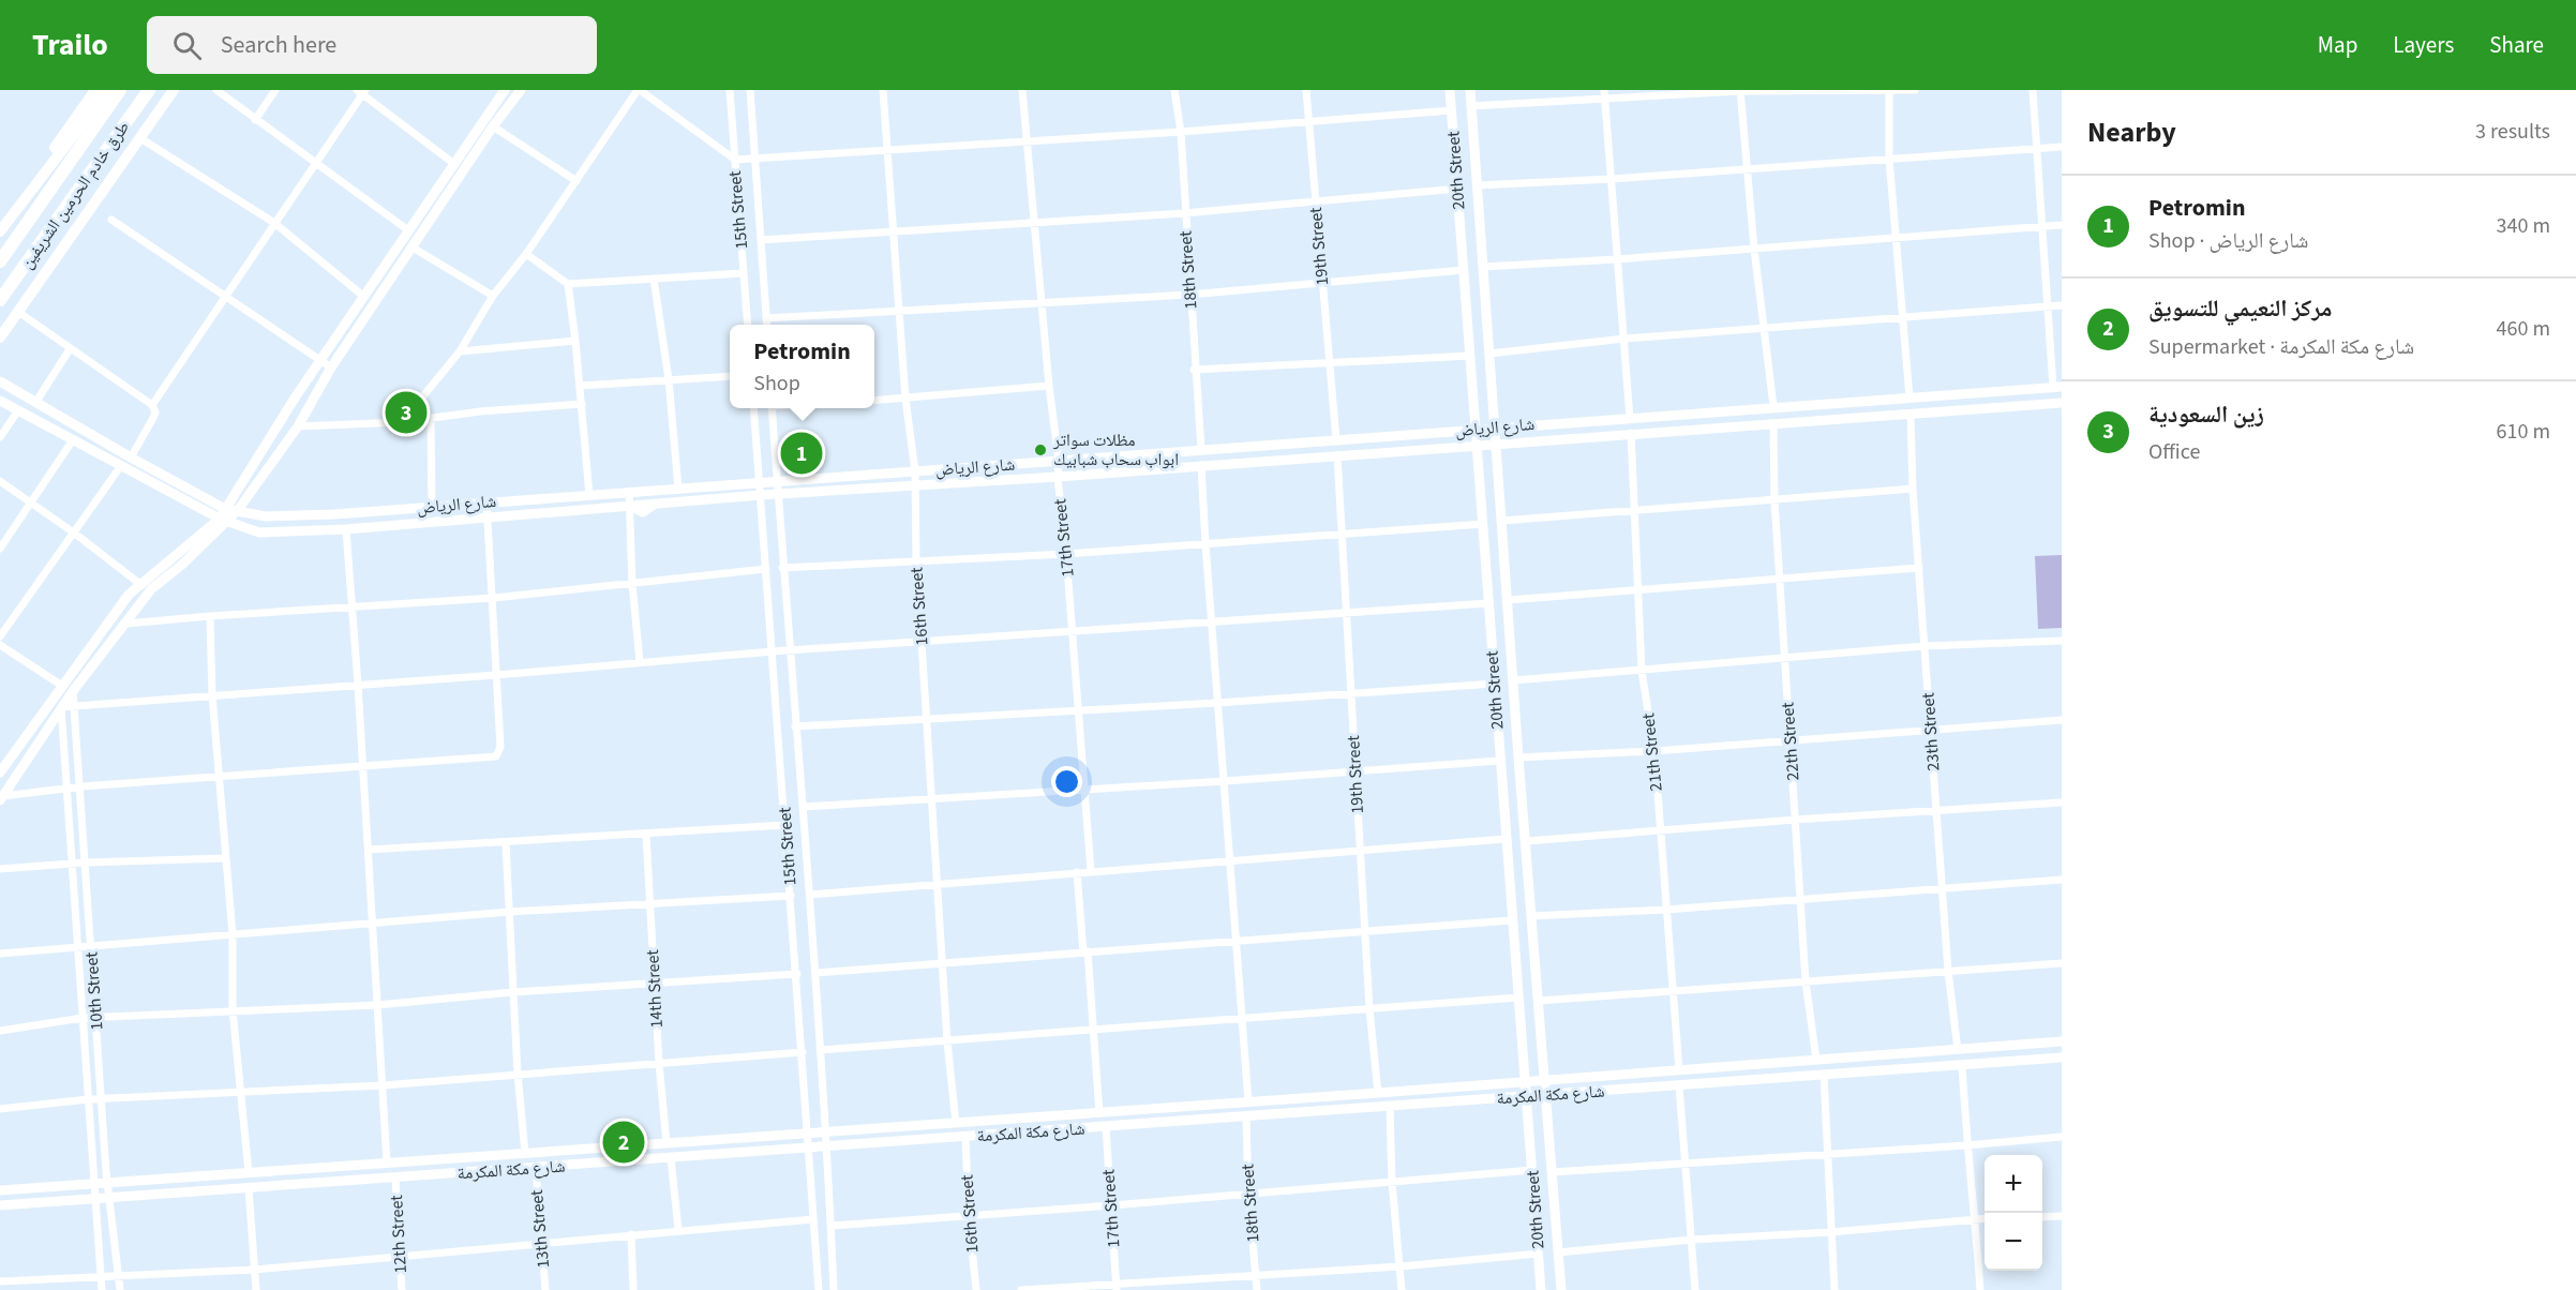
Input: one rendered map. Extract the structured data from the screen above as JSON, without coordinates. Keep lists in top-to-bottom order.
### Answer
{
  "streets": {
    "highway": ["طرق خادم الحرمين الشريفين"],
    "main road": ["20th Street", "شارع الرياض", "شارع مكة المكرمة"],
    "street": [
      "15th Street",
      "19th Street",
      "18th Street",
      "17th Street",
      "16th Street",
      "23th Street",
      "22th Street",
      "21th Street",
      "14th Street",
      "10th Street",
      "13th Street",
      "12th Street"
    ]
  },
  "crossings": [
    ["20th Street", "شارع الرياض"],
    ["20th Street", "شارع مكة المكرمة"],
    ["15th Street", "شارع الرياض"],
    ["15th Street", "شارع مكة المكرمة"],
    ["19th Street", "شارع الرياض"],
    ["19th Street", "شارع مكة المكرمة"],
    ["18th Street", "شارع الرياض"],
    ["18th Street", "شارع مكة المكرمة"],
    ["شارع الرياض", "17th Street"],
    ["شارع الرياض", "16th Street"],
    ["شارع الرياض", "23th Street"],
    ["شارع الرياض", "22th Street"],
    ["شارع الرياض", "21th Street"],
    ["17th Street", "شارع مكة المكرمة"],
    ["16th Street", "شارع مكة المكرمة"],
    ["23th Street", "شارع مكة المكرمة"],
    ["22th Street", "شارع مكة المكرمة"],
    ["21th Street", "شارع مكة المكرمة"],
    ["14th Street", "شارع مكة المكرمة"],
    ["10th Street", "شارع مكة المكرمة"],
    ["شارع مكة المكرمة", "13th Street"],
    ["شارع مكة المكرمة", "12th Street"]
  ],
  "places": ["مظلات سواتر ابواب سحاب شبابيك"],
  "page": {
    "header": "Trailo",
    "search": "Search here",
    "nav": ["Map", "Layers", "Share"],
    "heading": ["Nearby", "3 results"],
    "list": [
      {
        "mark": "1",
        "name": "Petromin",
        "note": "Shop · شارع الرياض",
        "value": "340 m"
      },
      {
        "mark": "2",
        "name": "مركز النعيمي للتسويق",
        "note": "Supermarket · شارع مكة المكرمة",
        "value": "460 m"
      },
      {
        "mark": "3",
        "name": "زين السعودية",
        "note": "Office",
        "value": "610 m"
      }
    ],
    "popup": ["Petromin", "Shop"],
    "pins": ["3", "1", "2"],
    "map_buttons": ["+", "−"]
  }
}
